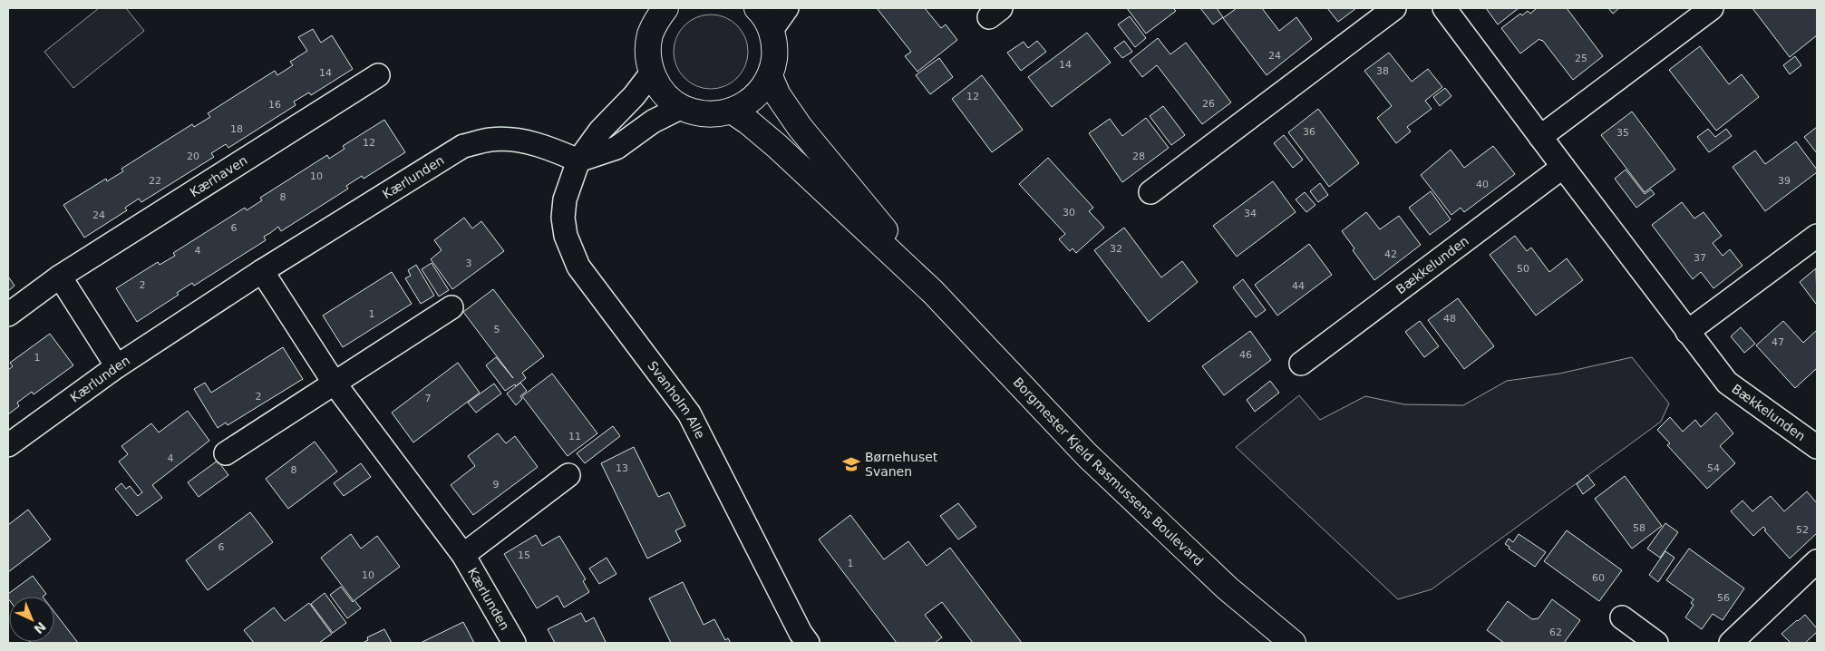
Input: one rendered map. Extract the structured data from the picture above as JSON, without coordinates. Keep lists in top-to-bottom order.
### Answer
{
  "streets": {
    "street": [
      "Kærhaven",
      "Kærlunden",
      "Bækkelunden",
      "Svanholm Alle",
      "Borgmester Kjeld Rasmussens Boulevard"
    ]
  },
  "crossings": [
    ["Kærlunden", "Svanholm Alle"]
  ],
  "places": {
    "school or university": ["Børnehuset Svanen"]
  },
  "house_numbers": [
    "24",
    "25",
    "14",
    "38",
    "14",
    "12",
    "26",
    "16",
    "18",
    "36",
    "35",
    "12",
    "20",
    "28",
    "10",
    "22",
    "39",
    "40",
    "8",
    "30",
    "34",
    "24",
    "6",
    "32",
    "4",
    "42",
    "37",
    "3",
    "50",
    "2",
    "44",
    "1",
    "48",
    "5",
    "47",
    "46",
    "1",
    "2",
    "7",
    "11",
    "4",
    "13",
    "54",
    "8",
    "9",
    "58",
    "52",
    "6",
    "15",
    "1",
    "10",
    "60",
    "56",
    "62"
  ],
  "north": "bottom right"
}
